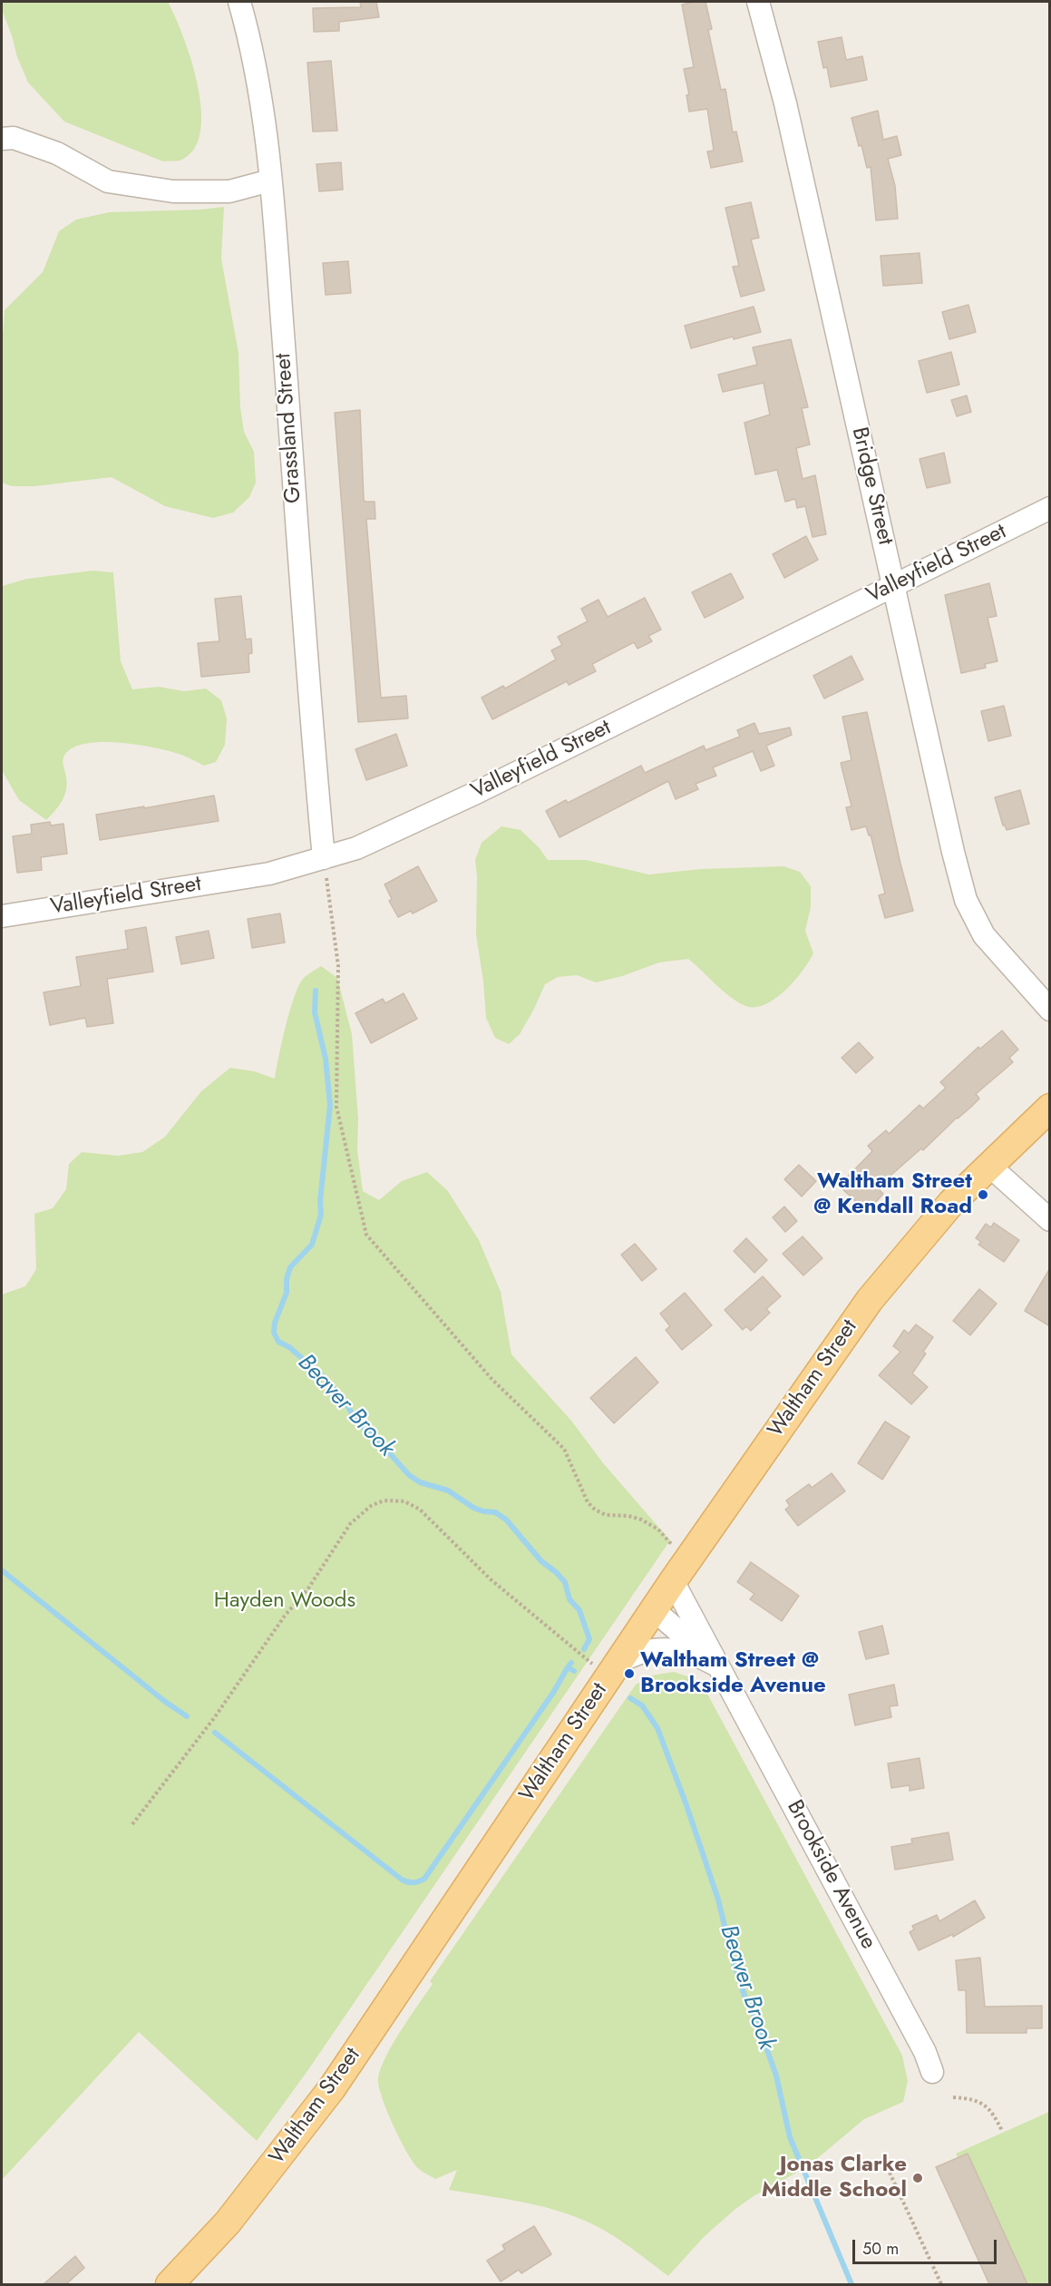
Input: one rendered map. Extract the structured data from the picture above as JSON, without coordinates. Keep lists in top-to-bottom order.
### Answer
{
  "streets": {
    "main road": ["Waltham Street"],
    "street": [
      "Grassland Street",
      "Bridge Street",
      "Valleyfield Street",
      "Brookside Avenue"
    ]
  },
  "crossings": [
    ["Grassland Street", "Valleyfield Street"],
    ["Bridge Street", "Valleyfield Street"],
    ["Waltham Street", "Brookside Avenue"]
  ],
  "water": ["Beaver Brook"],
  "parks": ["Hayden Woods"],
  "places": ["Waltham Street @ Kendall Road", "Waltham Street @ Brookside Avenue", "Jonas Clarke Middle School"],
  "scale_bar": "50 m"
}
